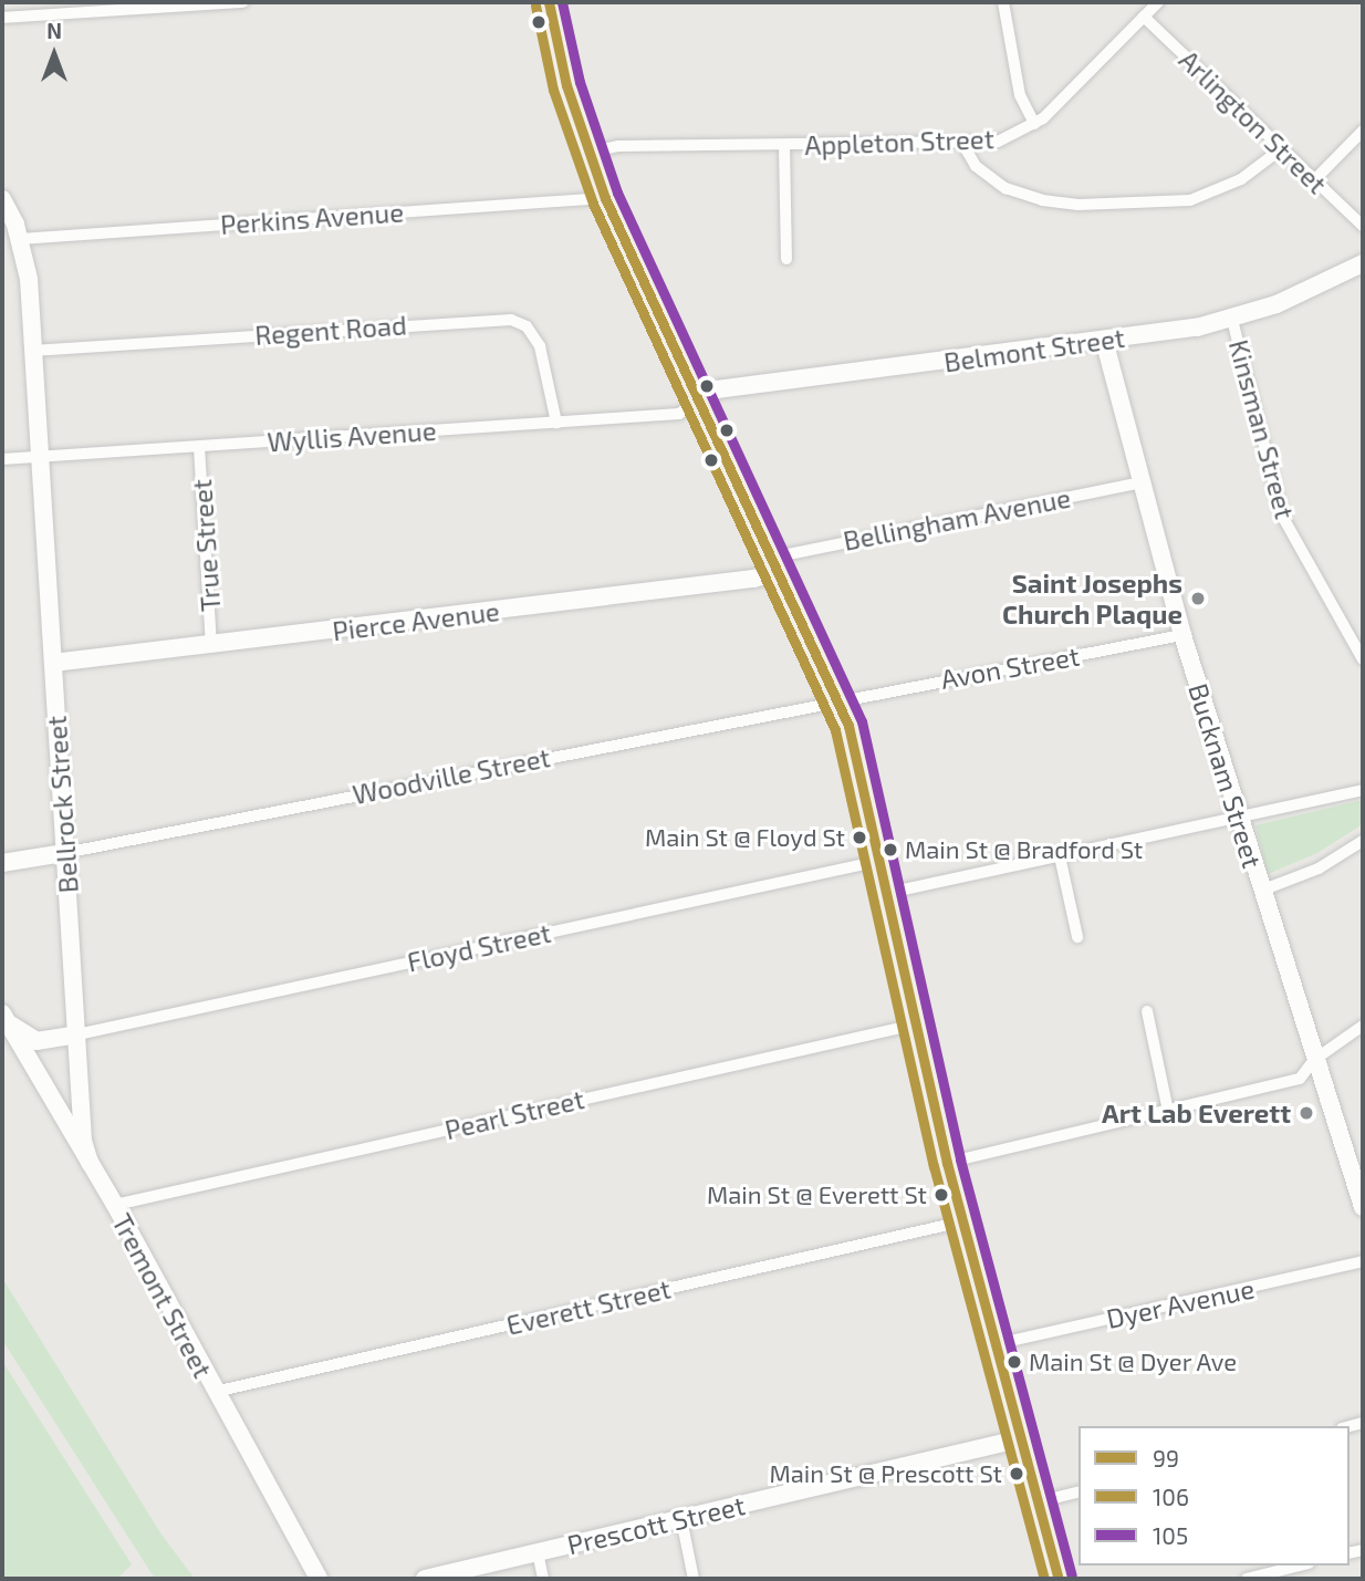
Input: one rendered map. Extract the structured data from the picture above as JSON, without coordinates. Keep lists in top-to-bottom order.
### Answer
{
  "streets": {
    "street": [
      "Arlington Street",
      "Appleton Street",
      "Perkins Avenue",
      "Regent Road",
      "Belmont Street",
      "Kinsman Street",
      "Wyllis Avenue",
      "Bellingham Avenue",
      "True Street",
      "Pierce Avenue",
      "Avon Street",
      "Woodville Street",
      "Bucknam Street",
      "Bellrock Street",
      "Floyd Street",
      "Pearl Street",
      "Tremont Street",
      "Dyer Avenue",
      "Everett Street",
      "Prescott Street"
    ]
  },
  "crossings": [
    ["Arlington Street", "Appleton Street"],
    ["Perkins Avenue", "Bellrock Street"],
    ["Regent Road", "Wyllis Avenue"],
    ["Regent Road", "Bellrock Street"],
    ["Belmont Street", "Kinsman Street"],
    ["Belmont Street", "Wyllis Avenue"],
    ["Belmont Street", "Bucknam Street"],
    ["Wyllis Avenue", "True Street"],
    ["Wyllis Avenue", "Bellrock Street"],
    ["Bellingham Avenue", "Pierce Avenue"],
    ["Bellingham Avenue", "Bucknam Street"],
    ["True Street", "Pierce Avenue"],
    ["Pierce Avenue", "Bellrock Street"],
    ["Avon Street", "Woodville Street"],
    ["Avon Street", "Bucknam Street"],
    ["Woodville Street", "Bellrock Street"],
    ["Bellrock Street", "Floyd Street"],
    ["Bellrock Street", "Tremont Street"],
    ["Floyd Street", "Tremont Street"],
    ["Pearl Street", "Tremont Street"],
    ["Tremont Street", "Everett Street"]
  ],
  "places": [
    "Saint Josephs Church Plaque",
    "Main St @ Floyd St",
    "Main St @ Bradford St",
    "Art Lab Everett",
    "Main St @ Everett St",
    "Main St @ Dyer Ave",
    "Main St @ Prescott St"
  ],
  "lines": ["transit line 99", "transit line 105", "transit line 106"],
  "legend": ["99", "106", "105"],
  "north": "top"
}
